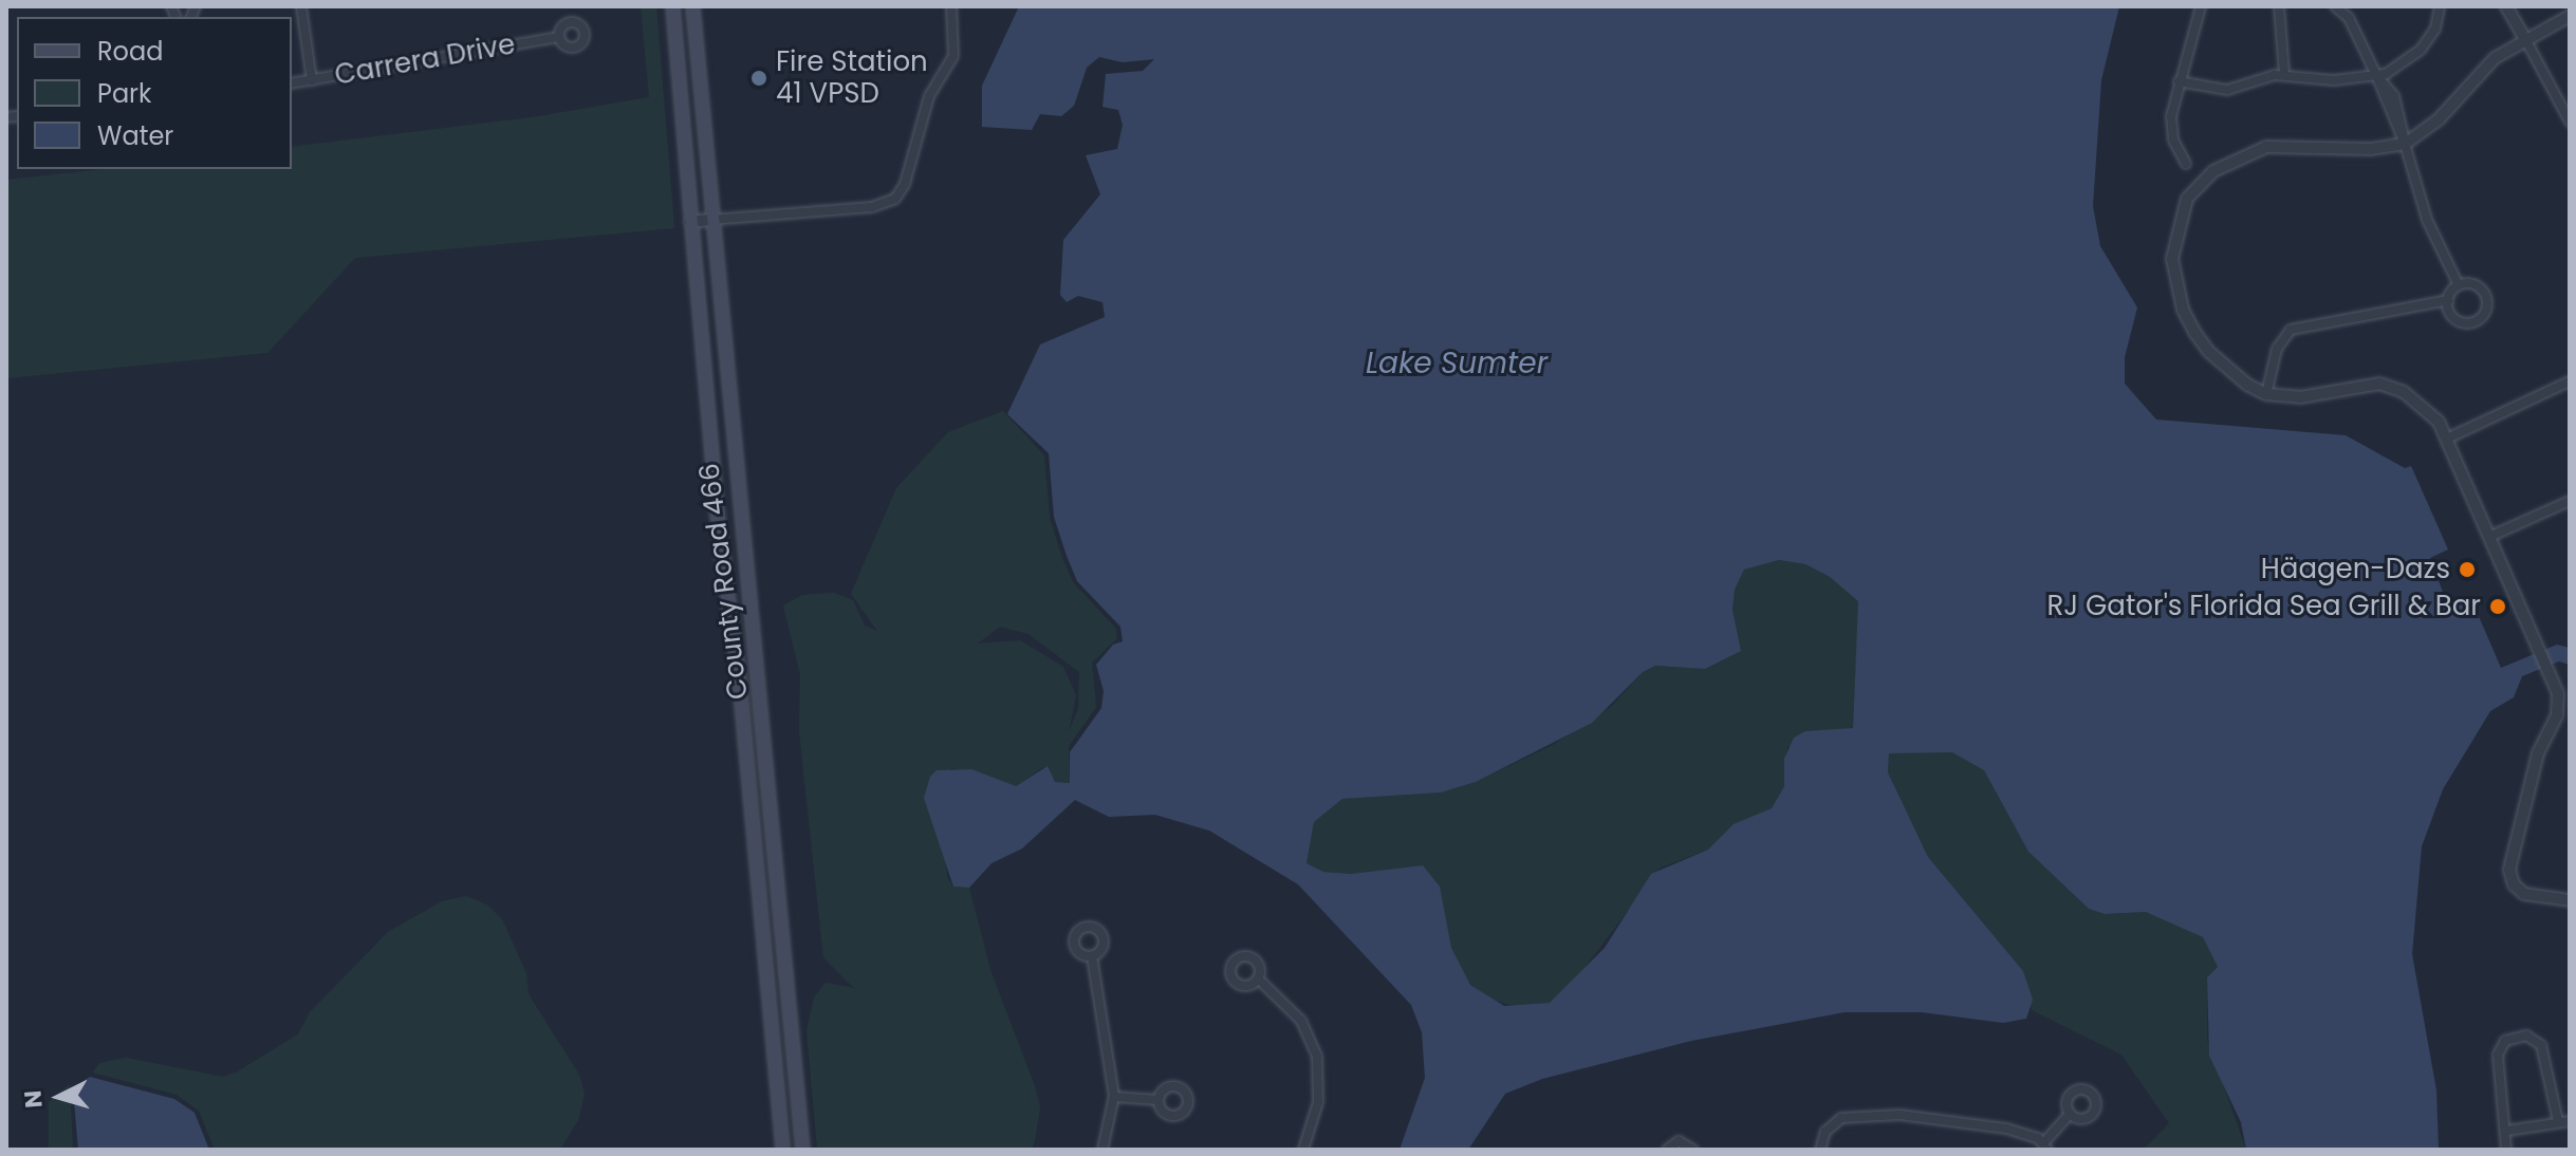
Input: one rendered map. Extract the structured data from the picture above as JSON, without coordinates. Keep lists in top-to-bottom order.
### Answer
{
  "streets": {
    "main road": ["County Road 466"],
    "street": ["Carrera Drive"]
  },
  "water": ["Lake Sumter"],
  "places": ["Fire Station 41 VPSD", "Häagen-Dazs", "RJ Gator's Florida Sea Grill & Bar"],
  "legend": ["Road", "Park", "Water"],
  "north": "left"
}
